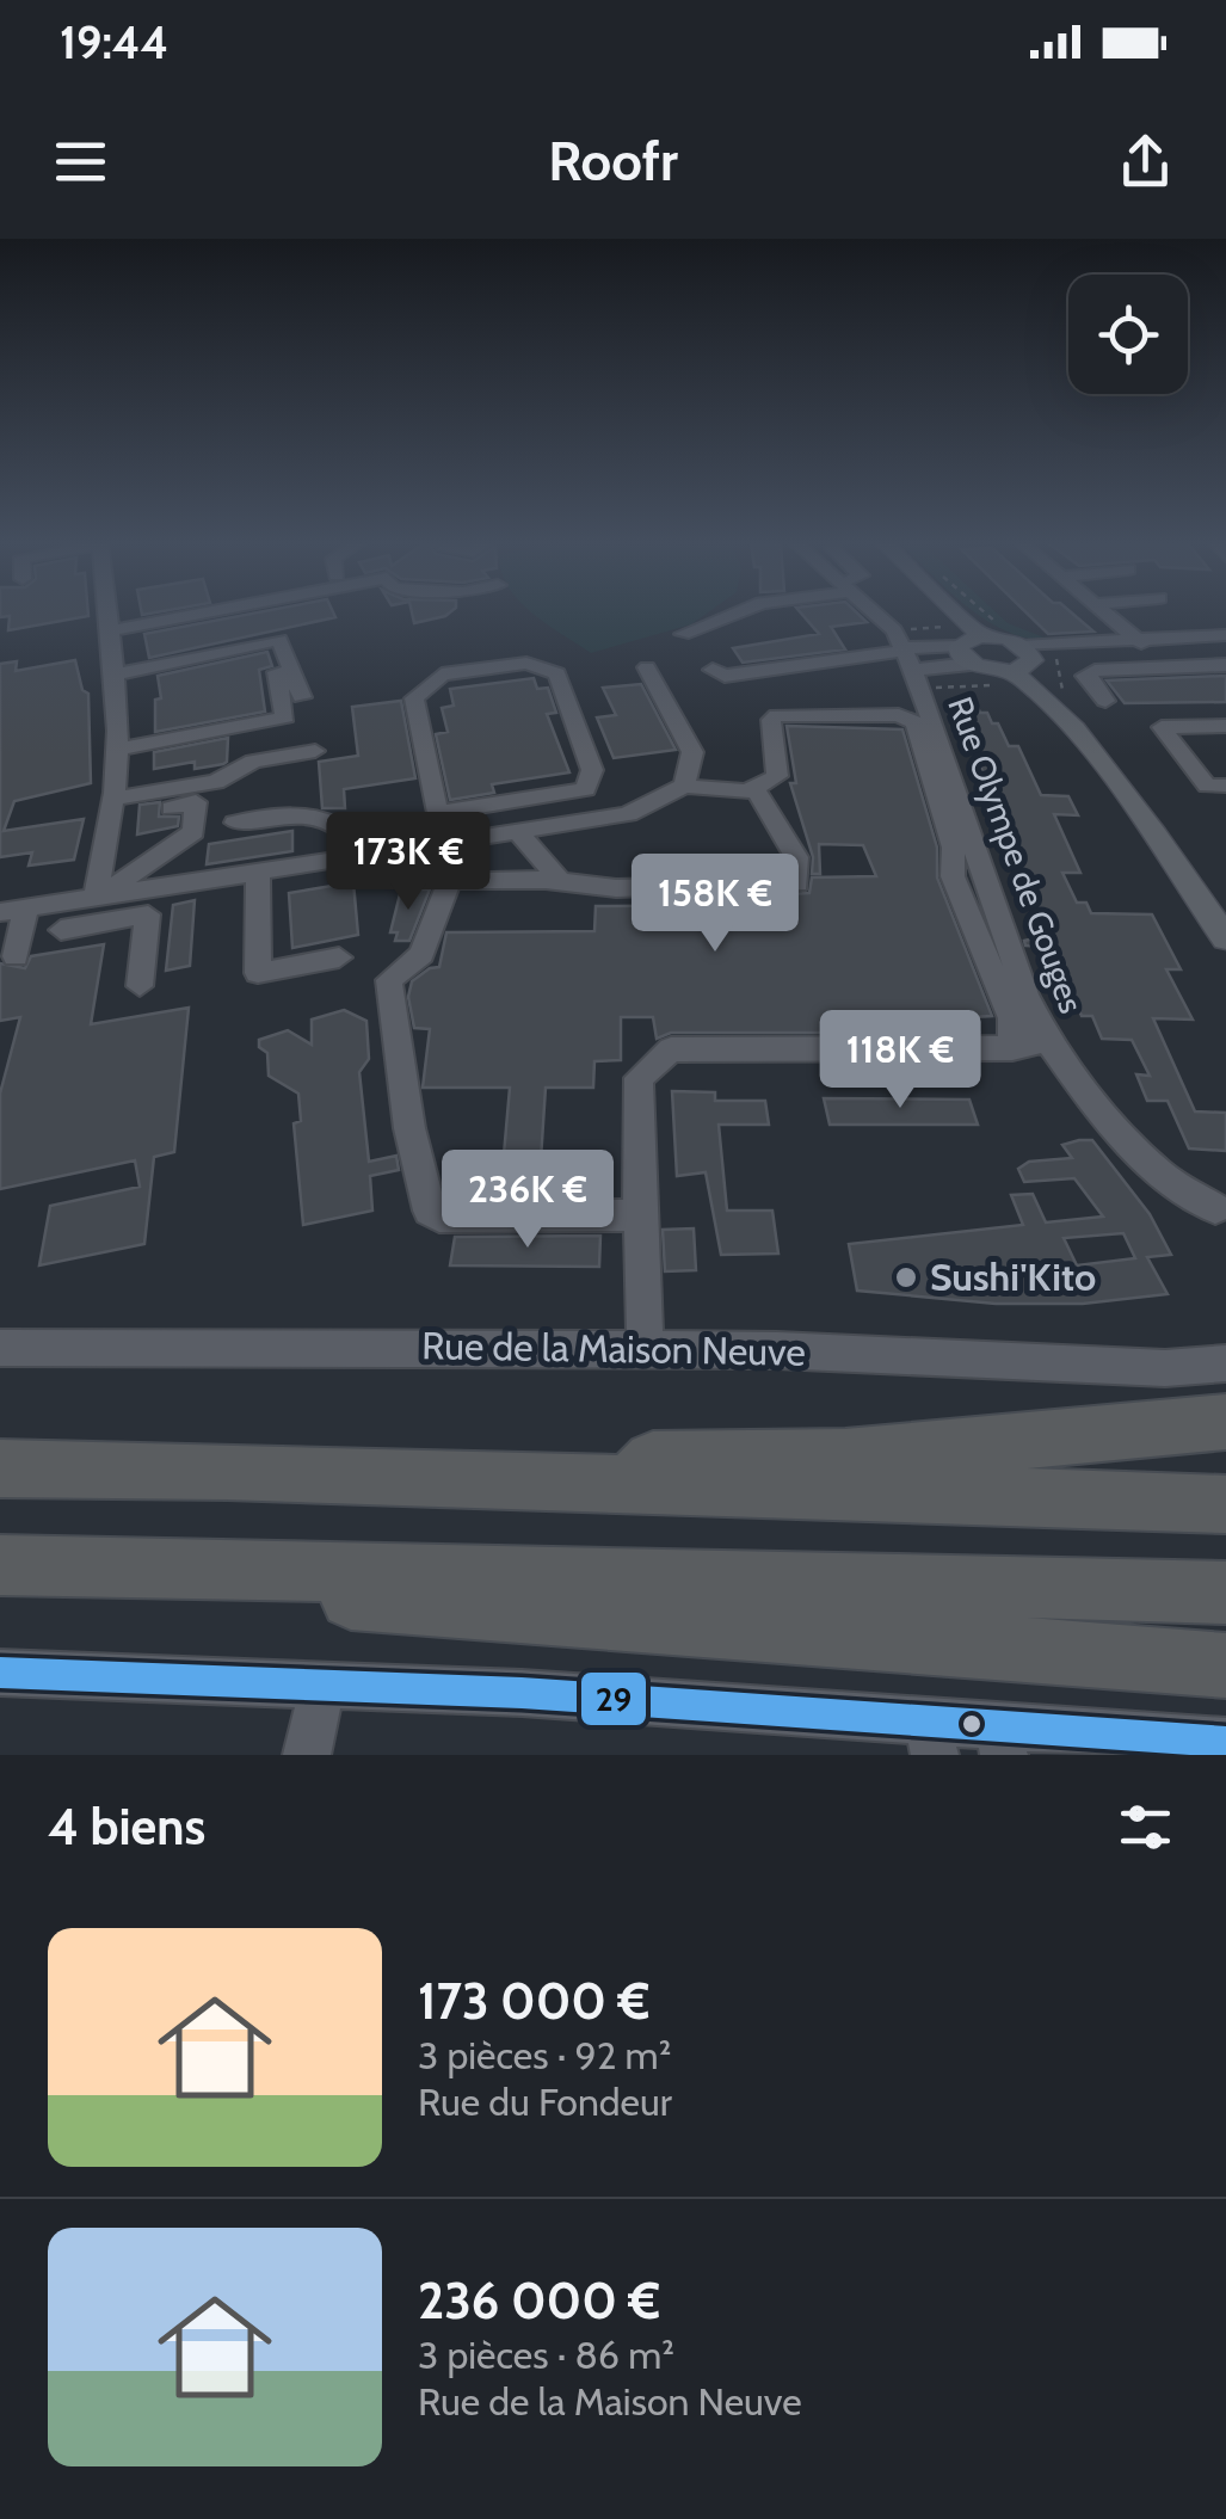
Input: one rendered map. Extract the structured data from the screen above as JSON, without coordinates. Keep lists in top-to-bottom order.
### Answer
{
  "streets": {
    "street": ["Rue Olympe de Gouges", "Rue de la Maison Neuve"]
  },
  "places": ["Sushi'Kito"],
  "lines": ["transit line 29"],
  "page": {
    "status": "19:44",
    "header": "Roofr",
    "price": [
      "173K €",
      "158K €",
      "118K €",
      "236K €"
    ],
    "heading": "4 biens",
    "list": [
      {
        "name": "173 000 €",
        "note": "3 pièces · 92 m² · Rue du Fondeur"
      },
      {
        "name": "236 000 €",
        "note": "3 pièces · 86 m² · Rue de la Maison Neuve"
      }
    ]
  }
}
